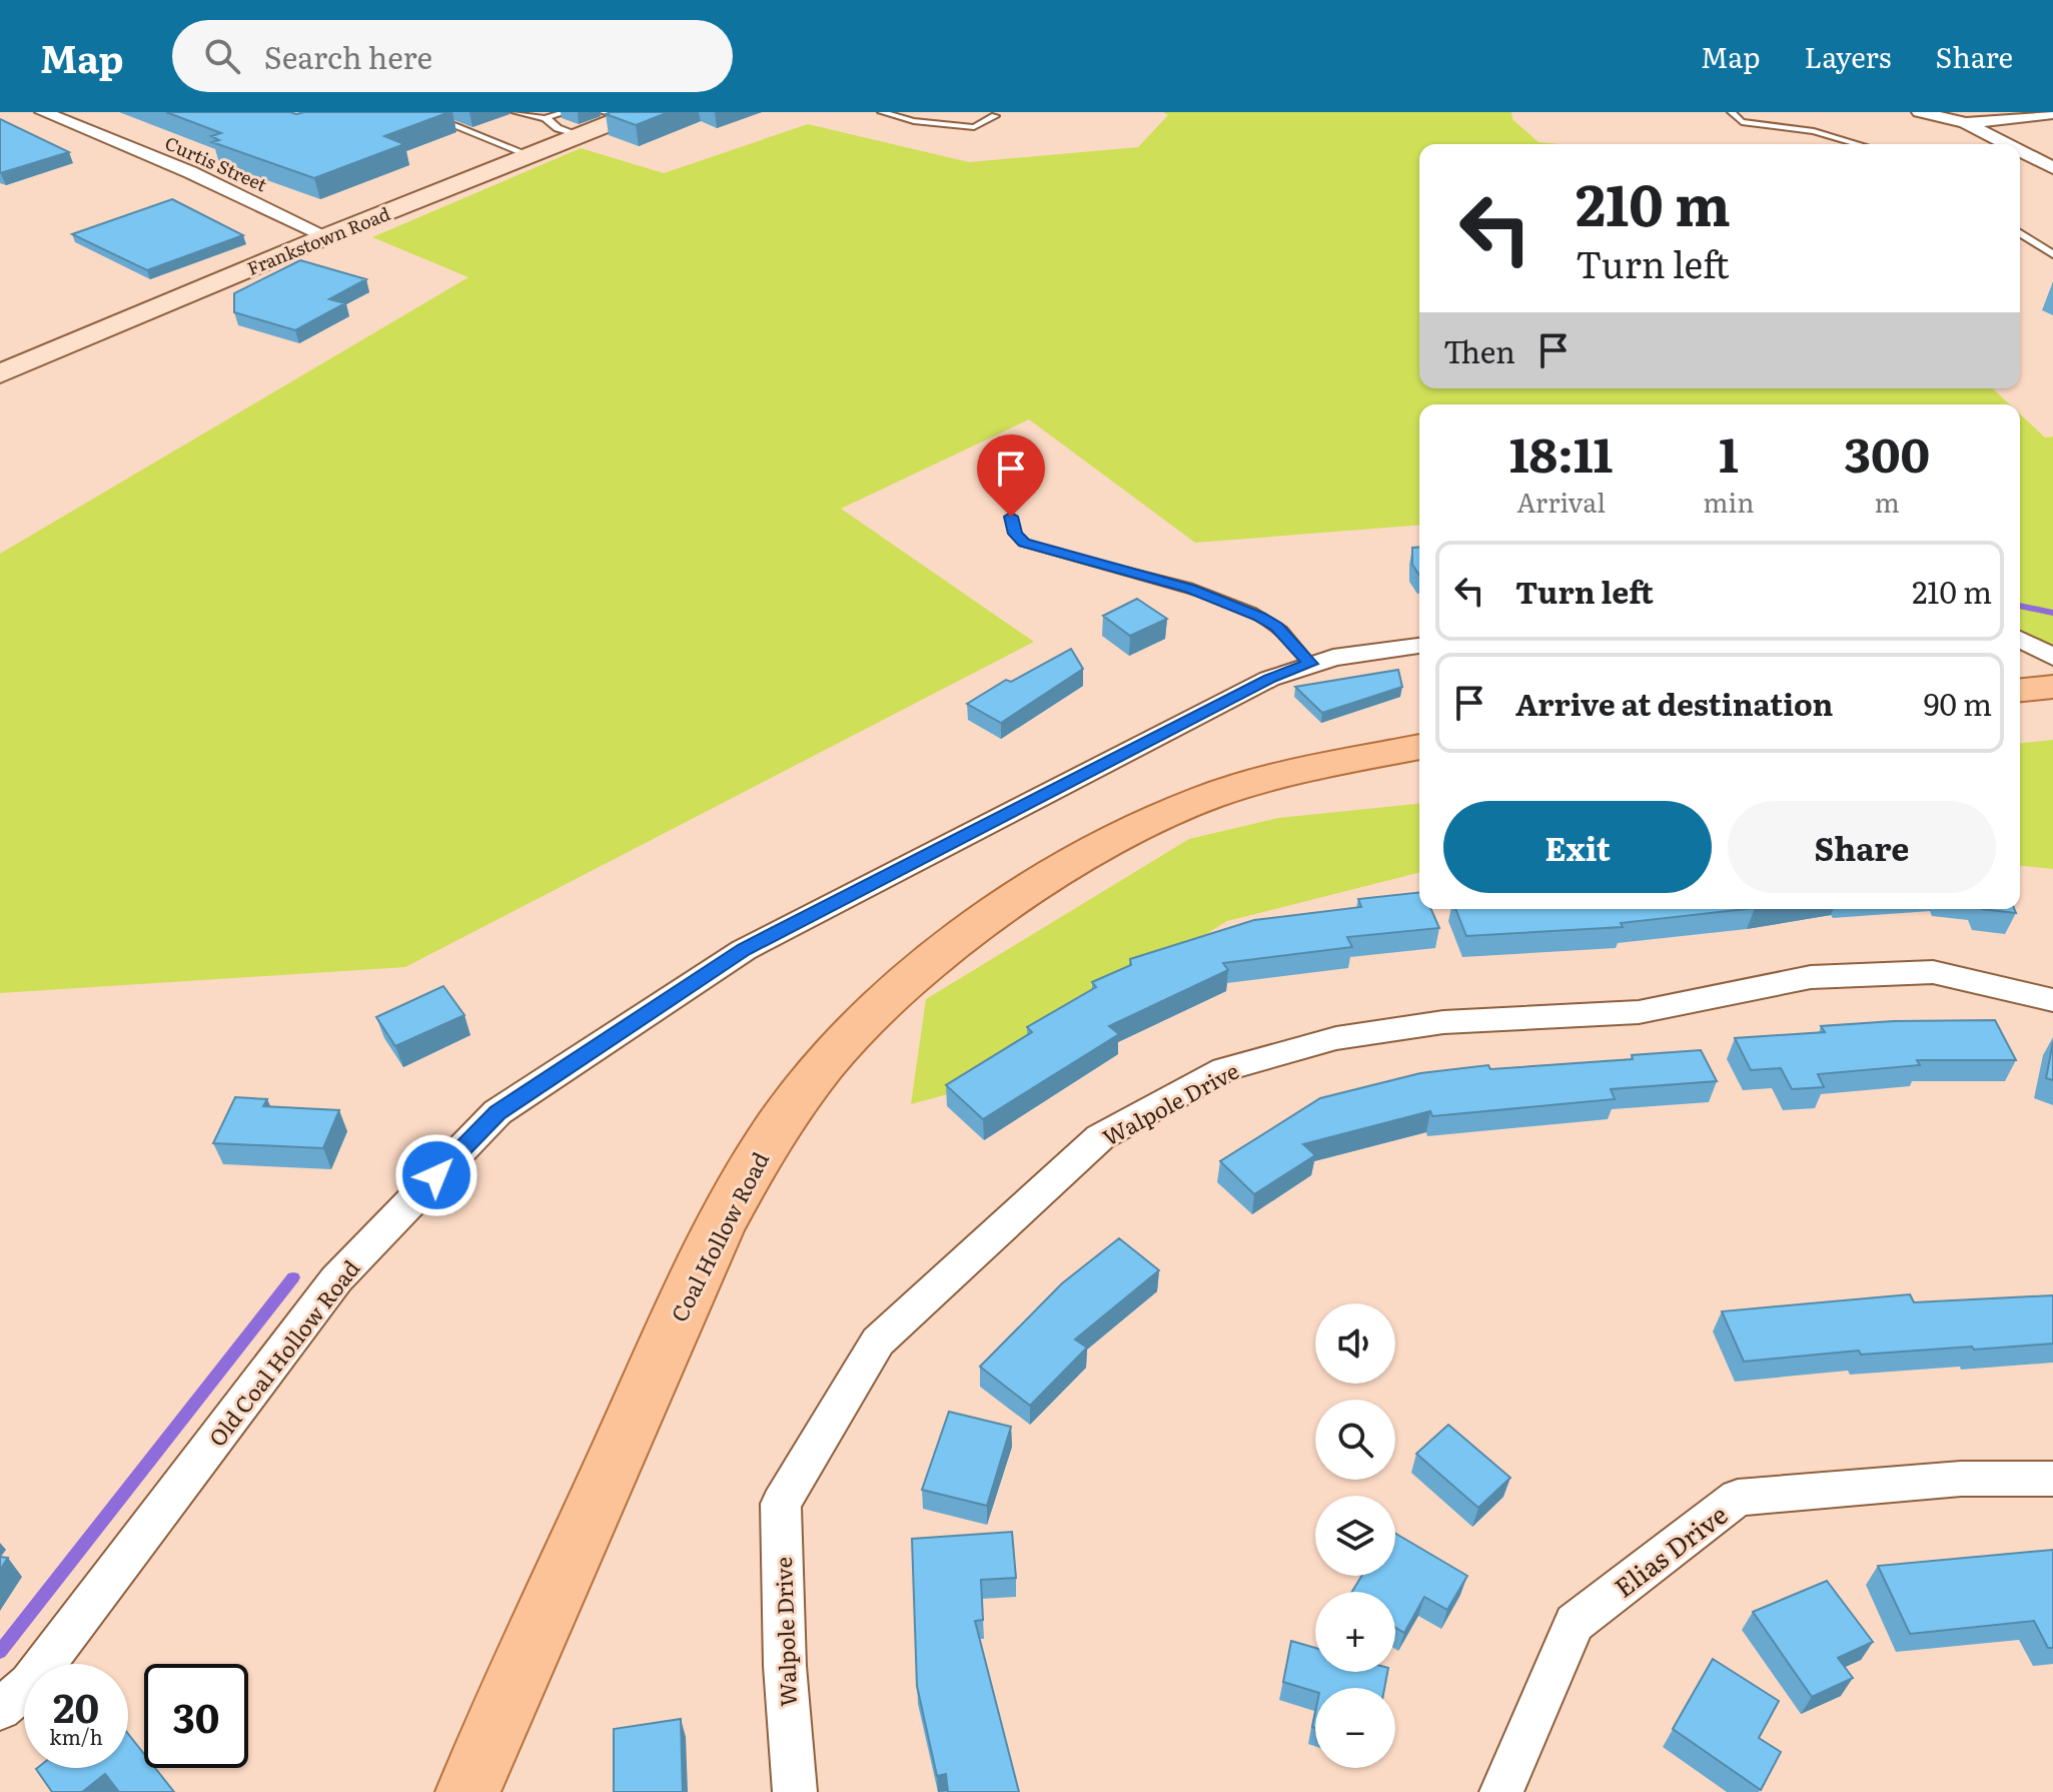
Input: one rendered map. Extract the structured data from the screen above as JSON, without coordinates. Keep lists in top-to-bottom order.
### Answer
{
  "streets": {
    "main road": ["Frankstown Road", "Coal Hollow Road"],
    "street": [
      "Curtis Street",
      "Walpole Drive",
      "Old Coal Hollow Road",
      "Elias Drive"
    ]
  },
  "crossings": [
    ["Curtis Street", "Frankstown Road"]
  ],
  "page": {
    "header": "Map",
    "search": "Search here",
    "nav": ["Map", "Layers", "Share"],
    "turn": ["210 m", "Turn left"],
    "then": "Then",
    "eta": [
      "18:11",
      "Arrival",
      "1",
      "min",
      "300",
      "m"
    ],
    "list": [
      {
        "name": "Turn left",
        "value": "210 m"
      },
      {
        "name": "Arrive at destination",
        "value": "90 m"
      }
    ],
    "buttons": ["Exit", "Share"],
    "map_buttons": ["+", "−"],
    "speed": "20 km/h",
    "limit": "30"
  }
}
